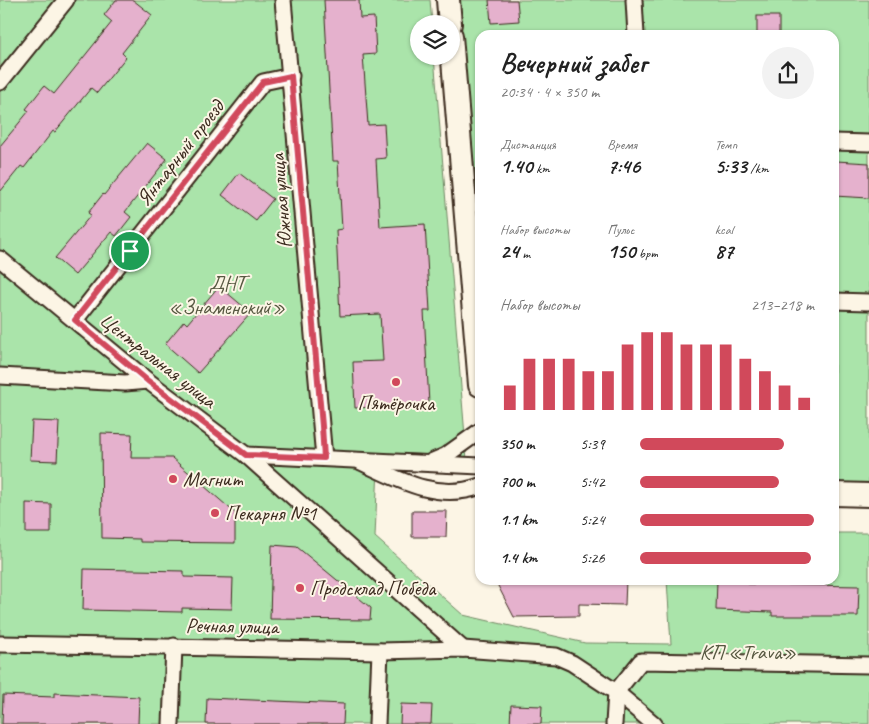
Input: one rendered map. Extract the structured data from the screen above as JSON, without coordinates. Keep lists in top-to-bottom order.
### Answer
{
  "streets": {
    "street": [
      "Янтарный проезд",
      "Южная улица",
      "Центральная улица",
      "Речная улица"
    ]
  },
  "crossings": [
    ["Янтарный проезд", "Южная улица"],
    ["Янтарный проезд", "Центральная улица"],
    ["Центральная улица", "Речная улица"]
  ],
  "parks": ["ДНТ «Знаменский»", "КП «Trava»"],
  "places": [
    "Пятёрочка",
    "Магнит",
    "Пекарня №1",
    "Продсклад Победа"
  ],
  "page": {
    "heading": ["Вечерний забег", "20:34 · 4 × 350 m"],
    "stats": [
      ["Дистанция", "1.40 km"],
      ["Время", "7:46"],
      ["Темп", "5:33 /km"],
      ["Набор высоты", "24 m"],
      ["Пульс", "150 bpm"],
      ["kcal", "87"]
    ],
    "chart": ["Набор высоты", "213–218 m"],
    "list": [
      {
        "name": "350 m",
        "note": "5:39"
      },
      {
        "name": "700 m",
        "note": "5:42"
      },
      {
        "name": "1.1 km",
        "note": "5:24"
      },
      {
        "name": "1.4 km",
        "note": "5:26"
      }
    ]
  }
}
